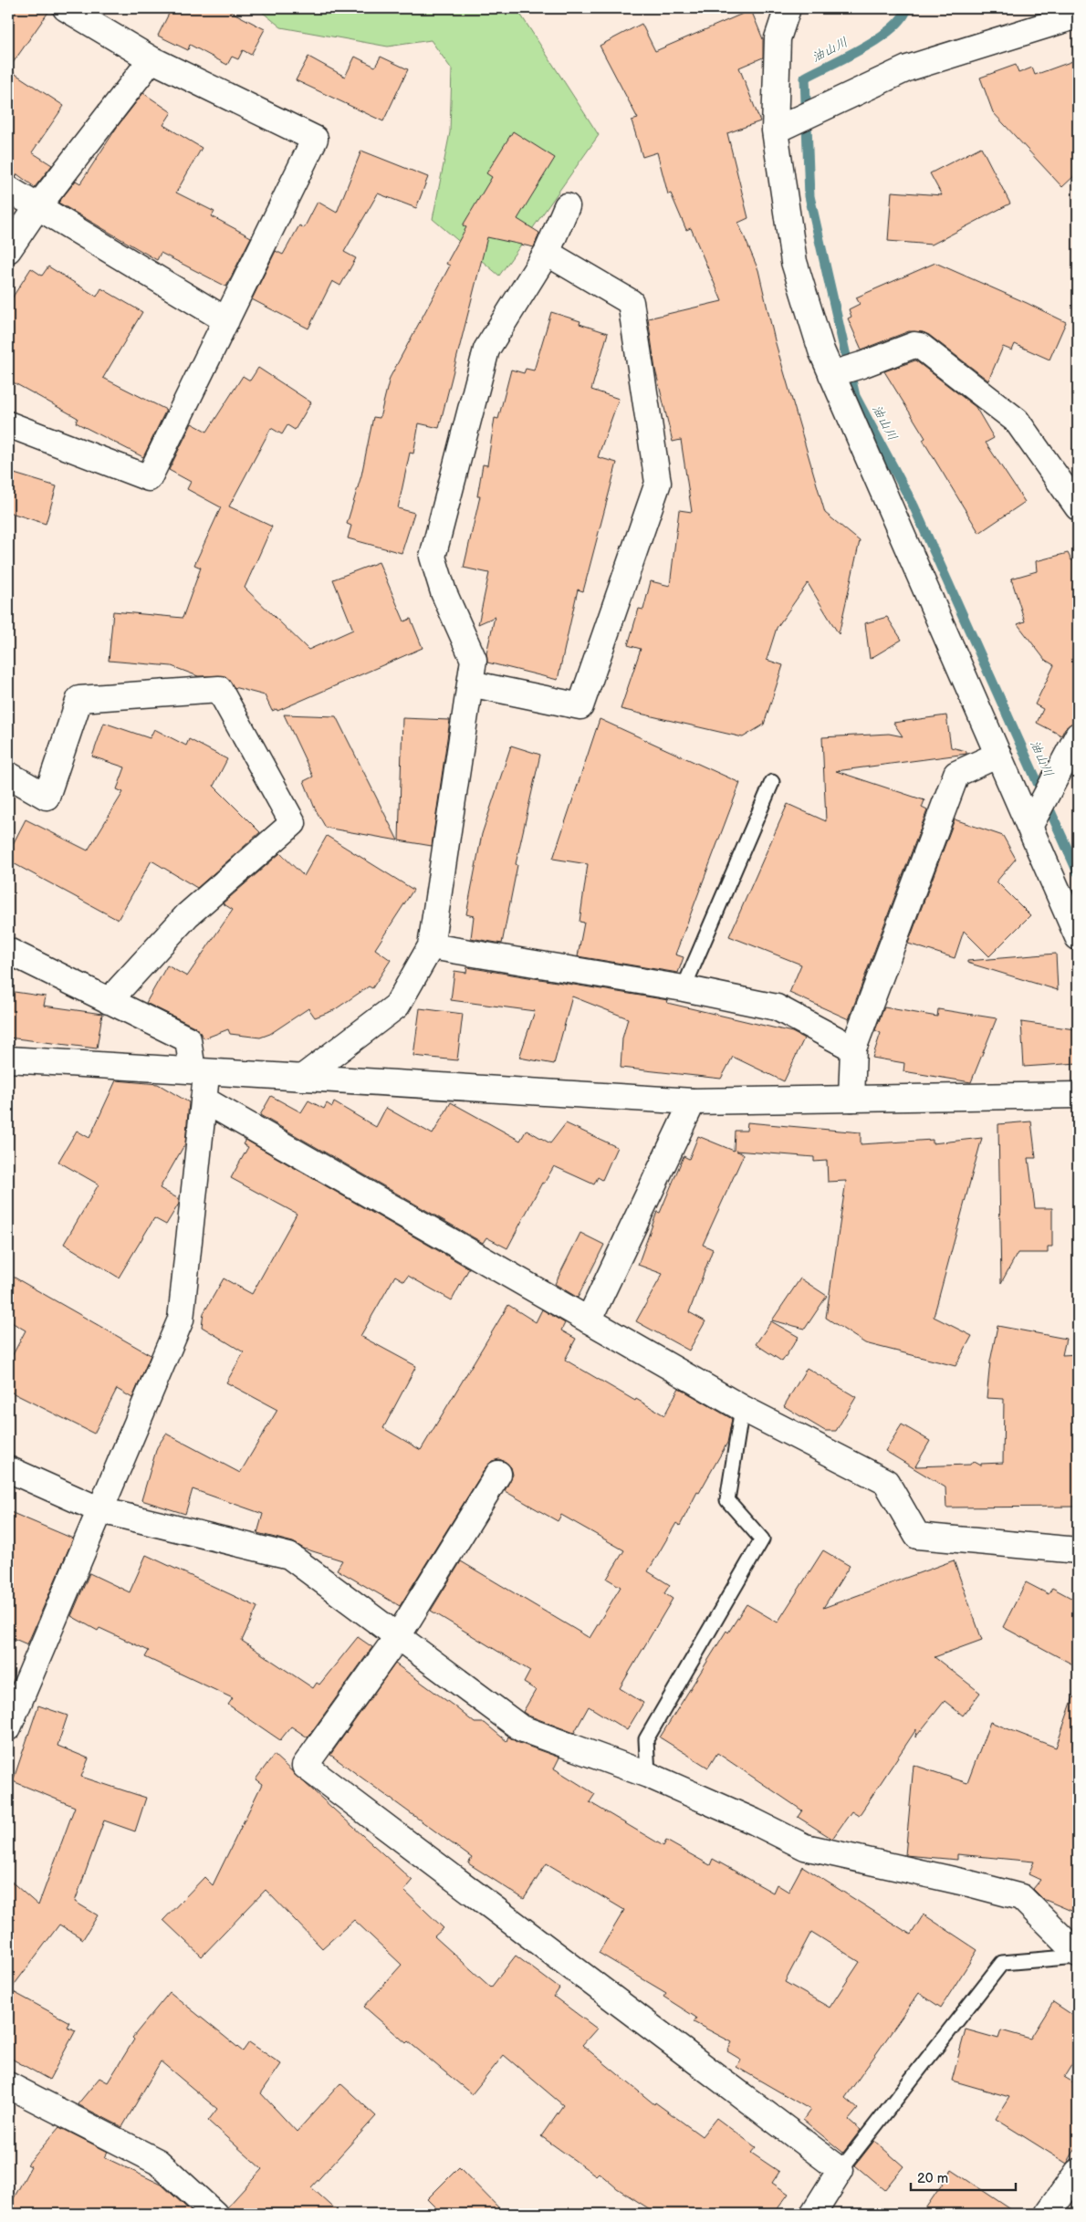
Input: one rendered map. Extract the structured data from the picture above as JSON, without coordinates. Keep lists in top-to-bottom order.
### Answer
{
  "water": ["油山川"],
  "scale_bar": "20 m"
}
